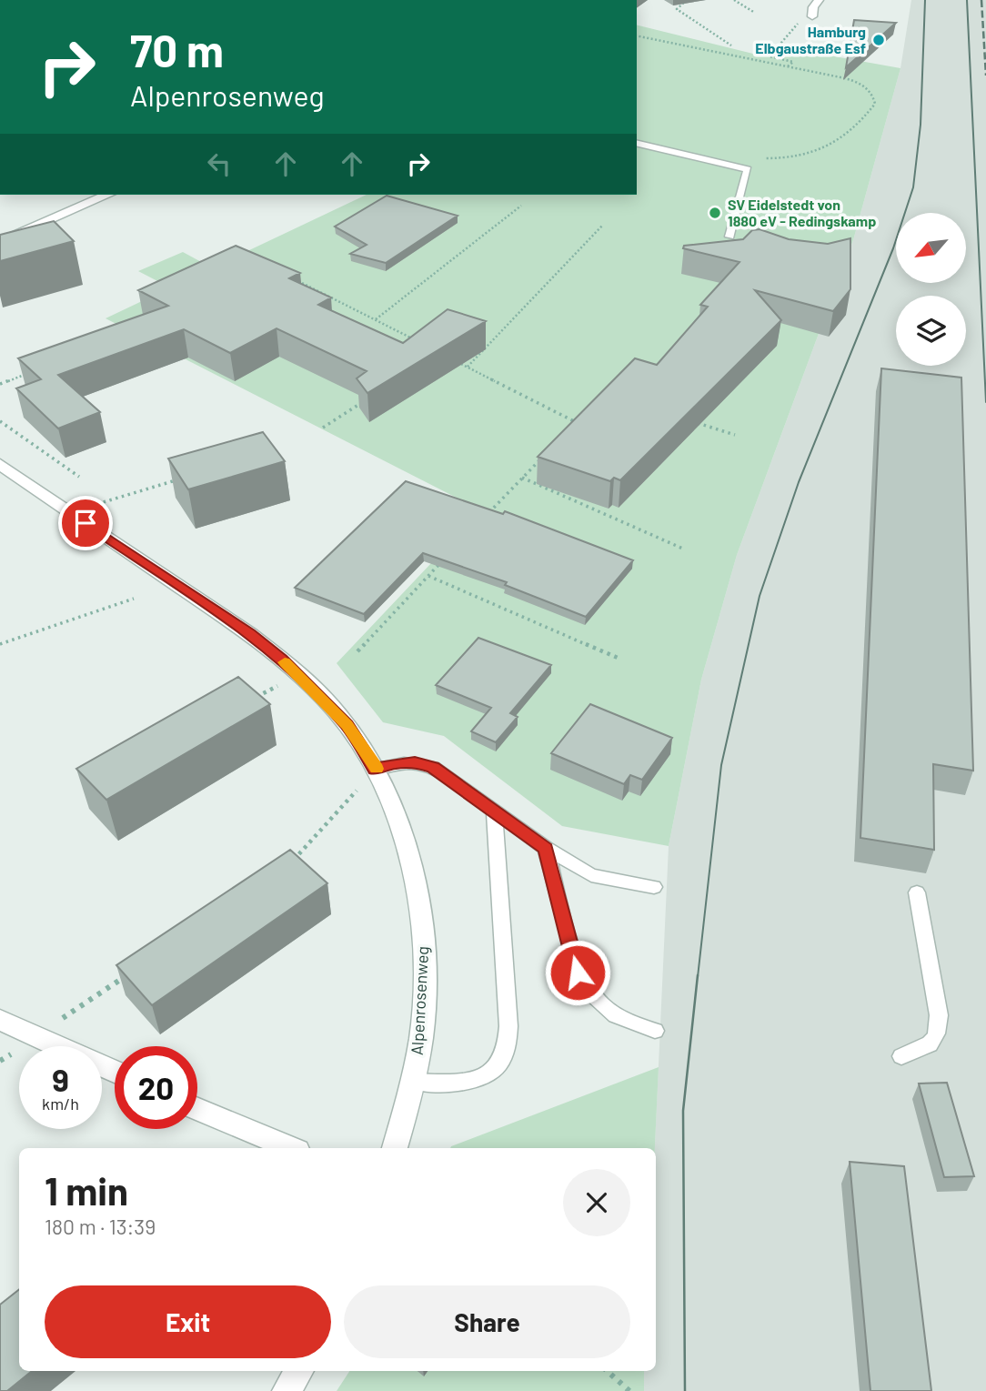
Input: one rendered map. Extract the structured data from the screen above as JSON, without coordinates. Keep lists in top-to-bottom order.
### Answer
{
  "streets": {
    "street": ["Alpenrosenweg"]
  },
  "places": ["Hamburg Elbgaustraße Esf", "SV Eidelstedt von 1880 eV - Redingskamp"],
  "north": "bottom left",
  "page": {
    "turn": ["70 m", "Alpenrosenweg"],
    "speed": "9 km/h",
    "limit": "20",
    "heading": ["1 min", "180 m · 13:39"],
    "buttons": ["Exit", "Share"]
  }
}
